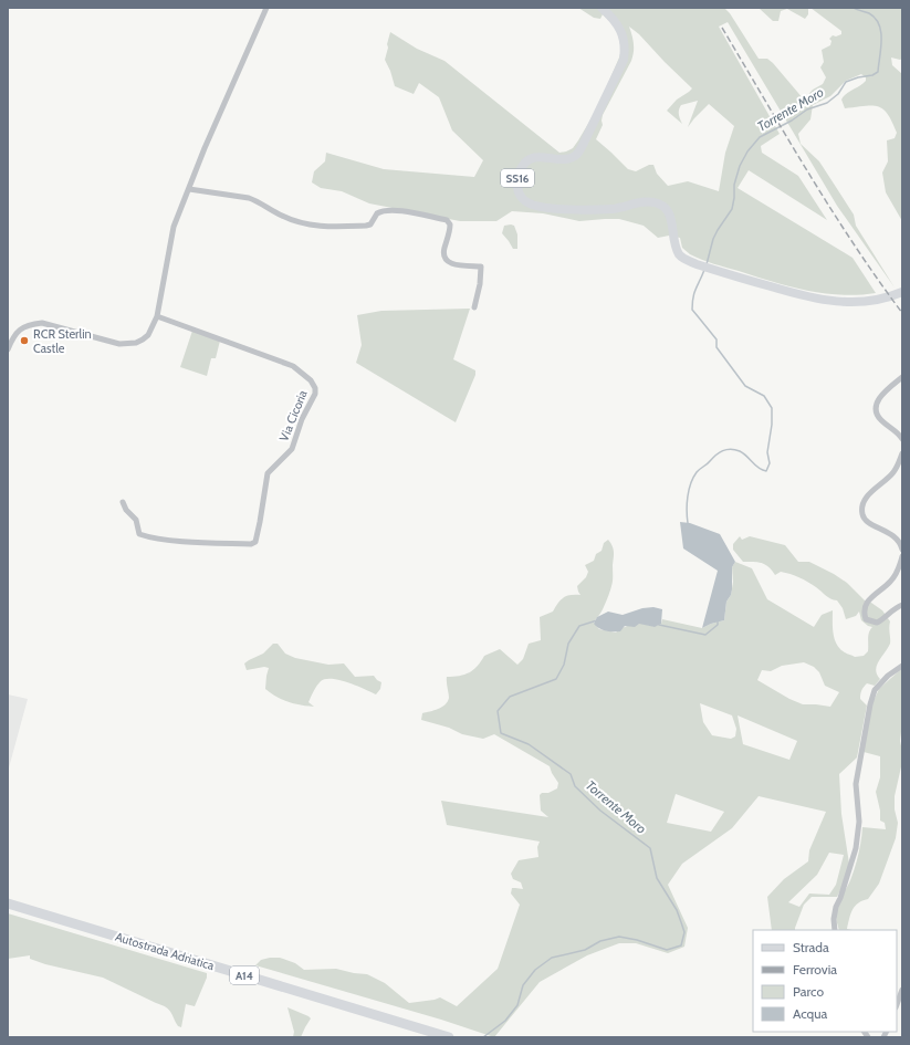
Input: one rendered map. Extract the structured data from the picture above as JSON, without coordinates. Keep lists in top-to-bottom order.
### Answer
{
  "streets": {
    "highway": ["Autostrada Adriatica", "A14"],
    "main road": ["SS16"],
    "street": ["Via Cicoria"]
  },
  "water": ["Torrente Moro"],
  "places": ["RCR Sterlin Castle"],
  "legend": [
    "Strada",
    "Ferrovia",
    "Parco",
    "Acqua"
  ]
}
